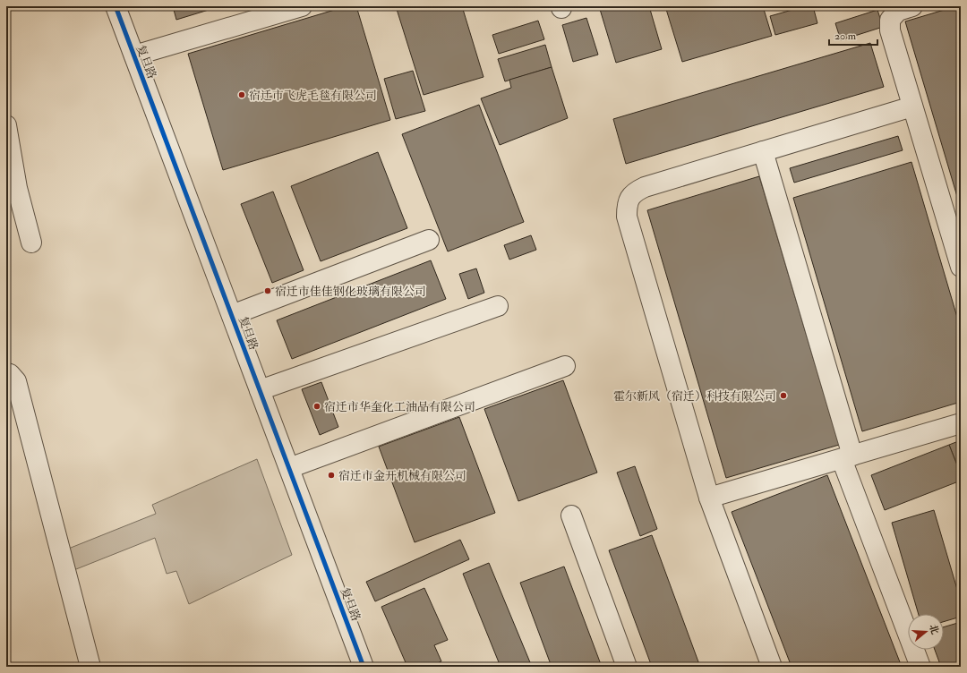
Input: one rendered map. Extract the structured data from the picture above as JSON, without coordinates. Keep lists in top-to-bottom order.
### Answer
{
  "streets": {
    "street": ["复旦路"]
  },
  "places": [
    "宿迁市飞虎毛毯有限公司",
    "宿迁市佳佳钢化玻璃有限公司",
    "霍尔新风（宿迁）科技有限公司",
    "宿迁市华奎化工油品有限公司",
    "宿迁市金开机械有限公司"
  ],
  "scale_bar": "20 m",
  "north": "right"
}
